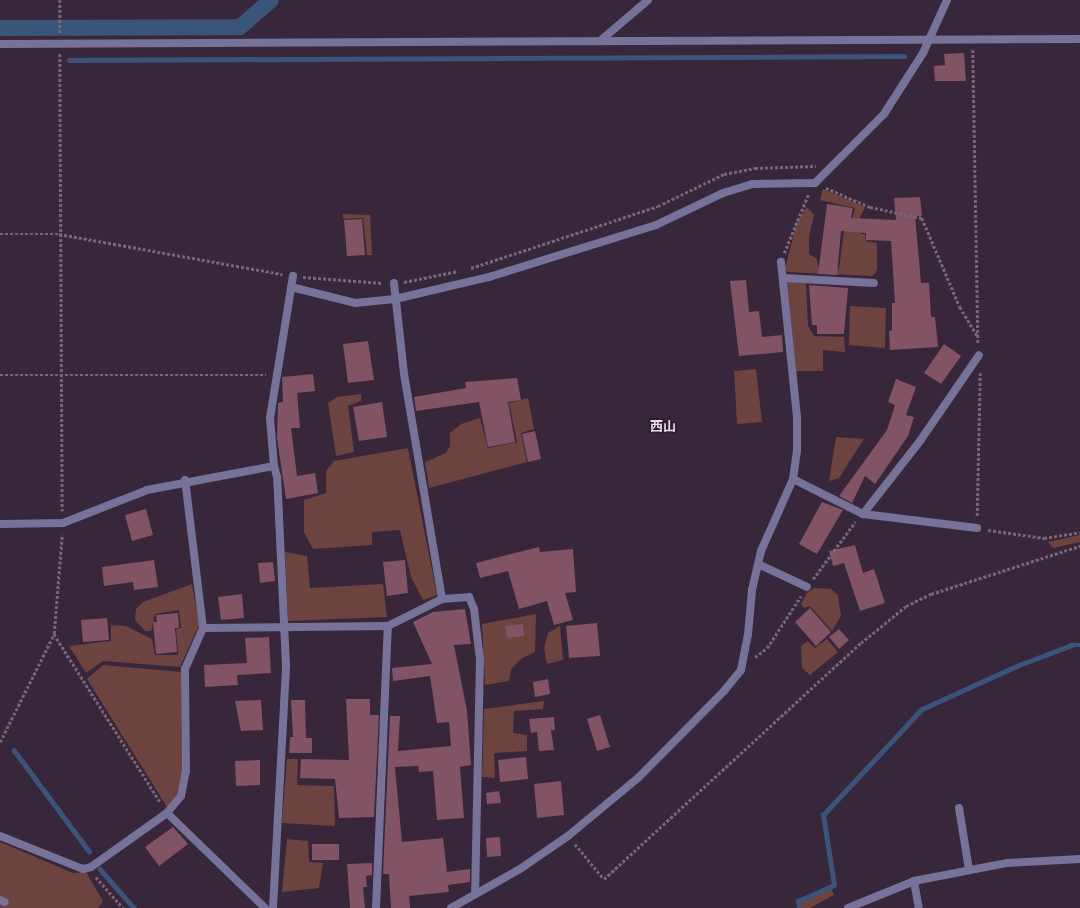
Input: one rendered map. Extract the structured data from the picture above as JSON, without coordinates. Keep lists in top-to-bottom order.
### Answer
{
  "districts": ["西山"]
}
